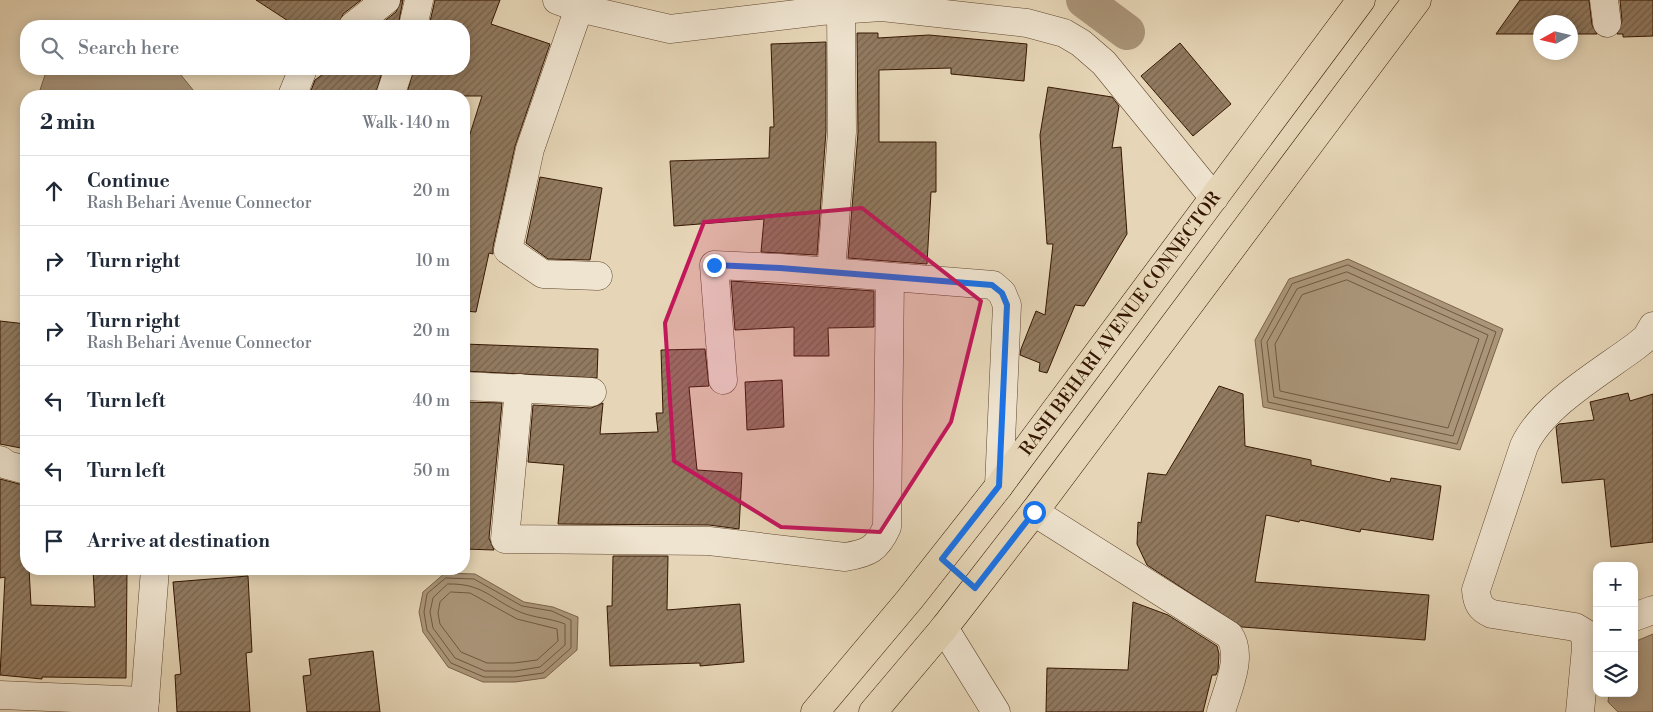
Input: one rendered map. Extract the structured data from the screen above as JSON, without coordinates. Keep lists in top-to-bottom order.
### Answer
{
  "streets": {
    "main road": ["RASH BEHARI AVENUE CONNECTOR"]
  },
  "north": "left",
  "page": {
    "search": "Search here",
    "heading": ["2 min", "Walk · 140 m"],
    "list": [
      ["Continue", "Rash Behari Avenue Connector", "20 m"],
      ["Turn right", "10 m"],
      ["Turn right", "Rash Behari Avenue Connector", "20 m"],
      ["Turn left", "40 m"],
      ["Turn left", "50 m"],
      "Arrive at destination"
    ],
    "map_buttons": ["+", "−"]
  }
}
